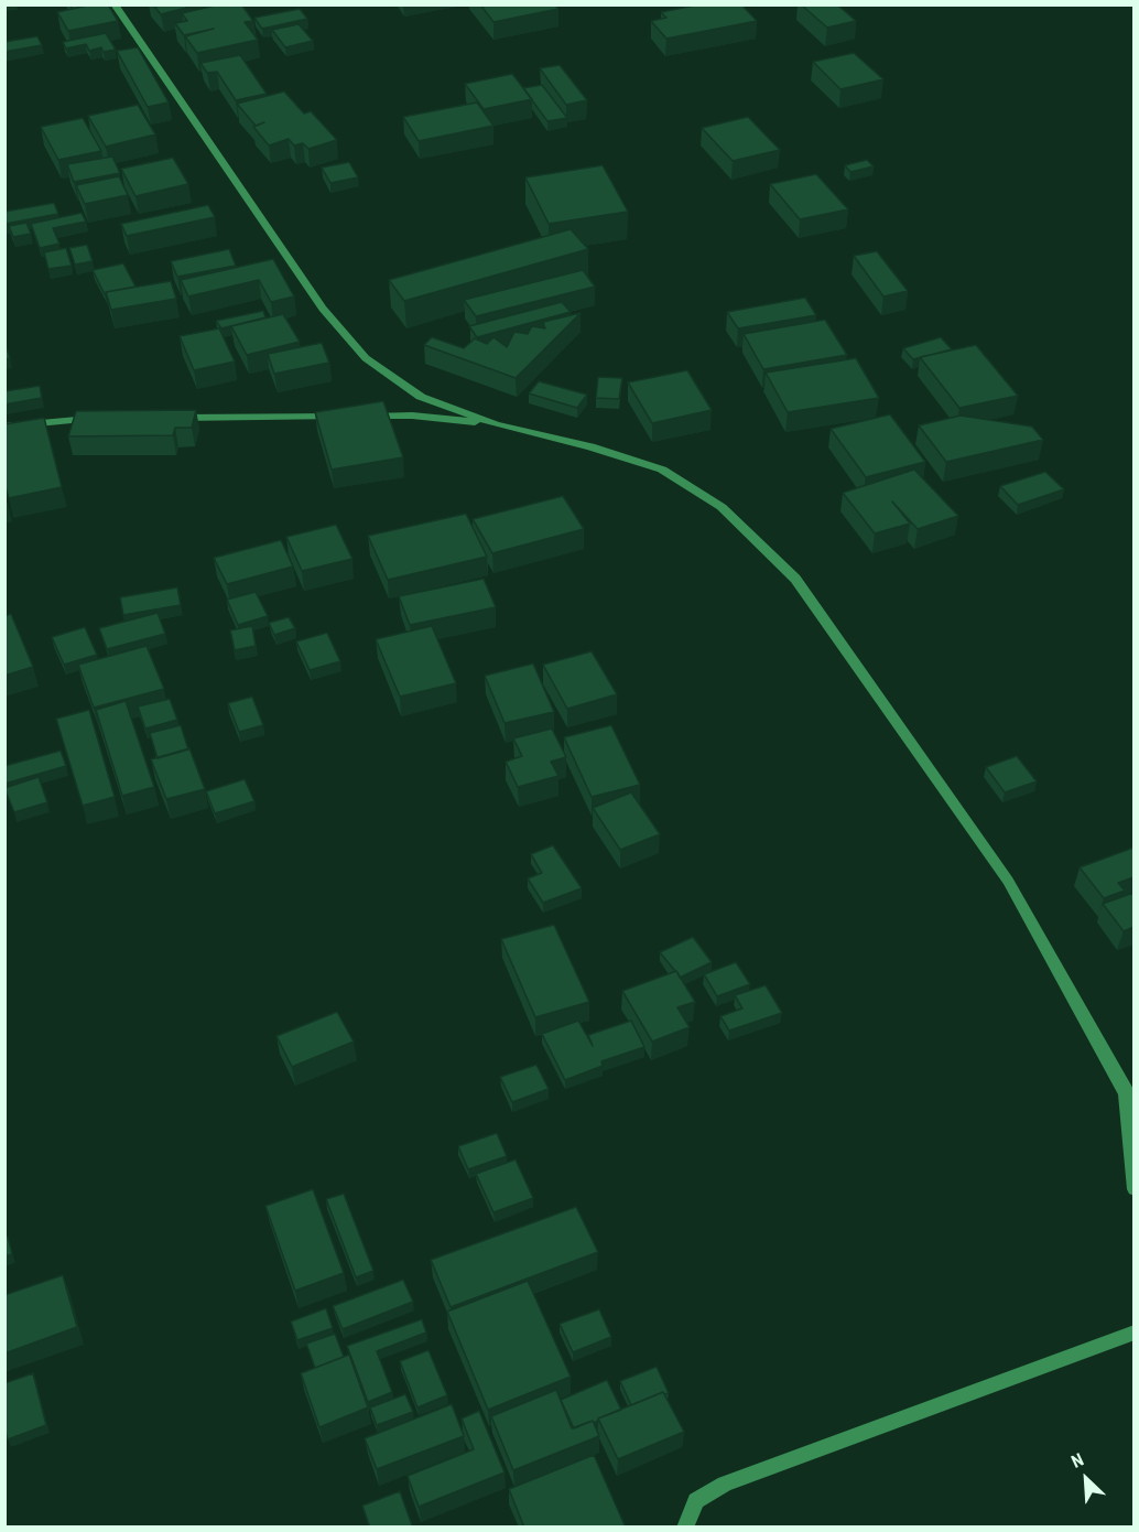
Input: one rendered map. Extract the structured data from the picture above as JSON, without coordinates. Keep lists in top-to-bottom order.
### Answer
{
  "north": "top left"
}
